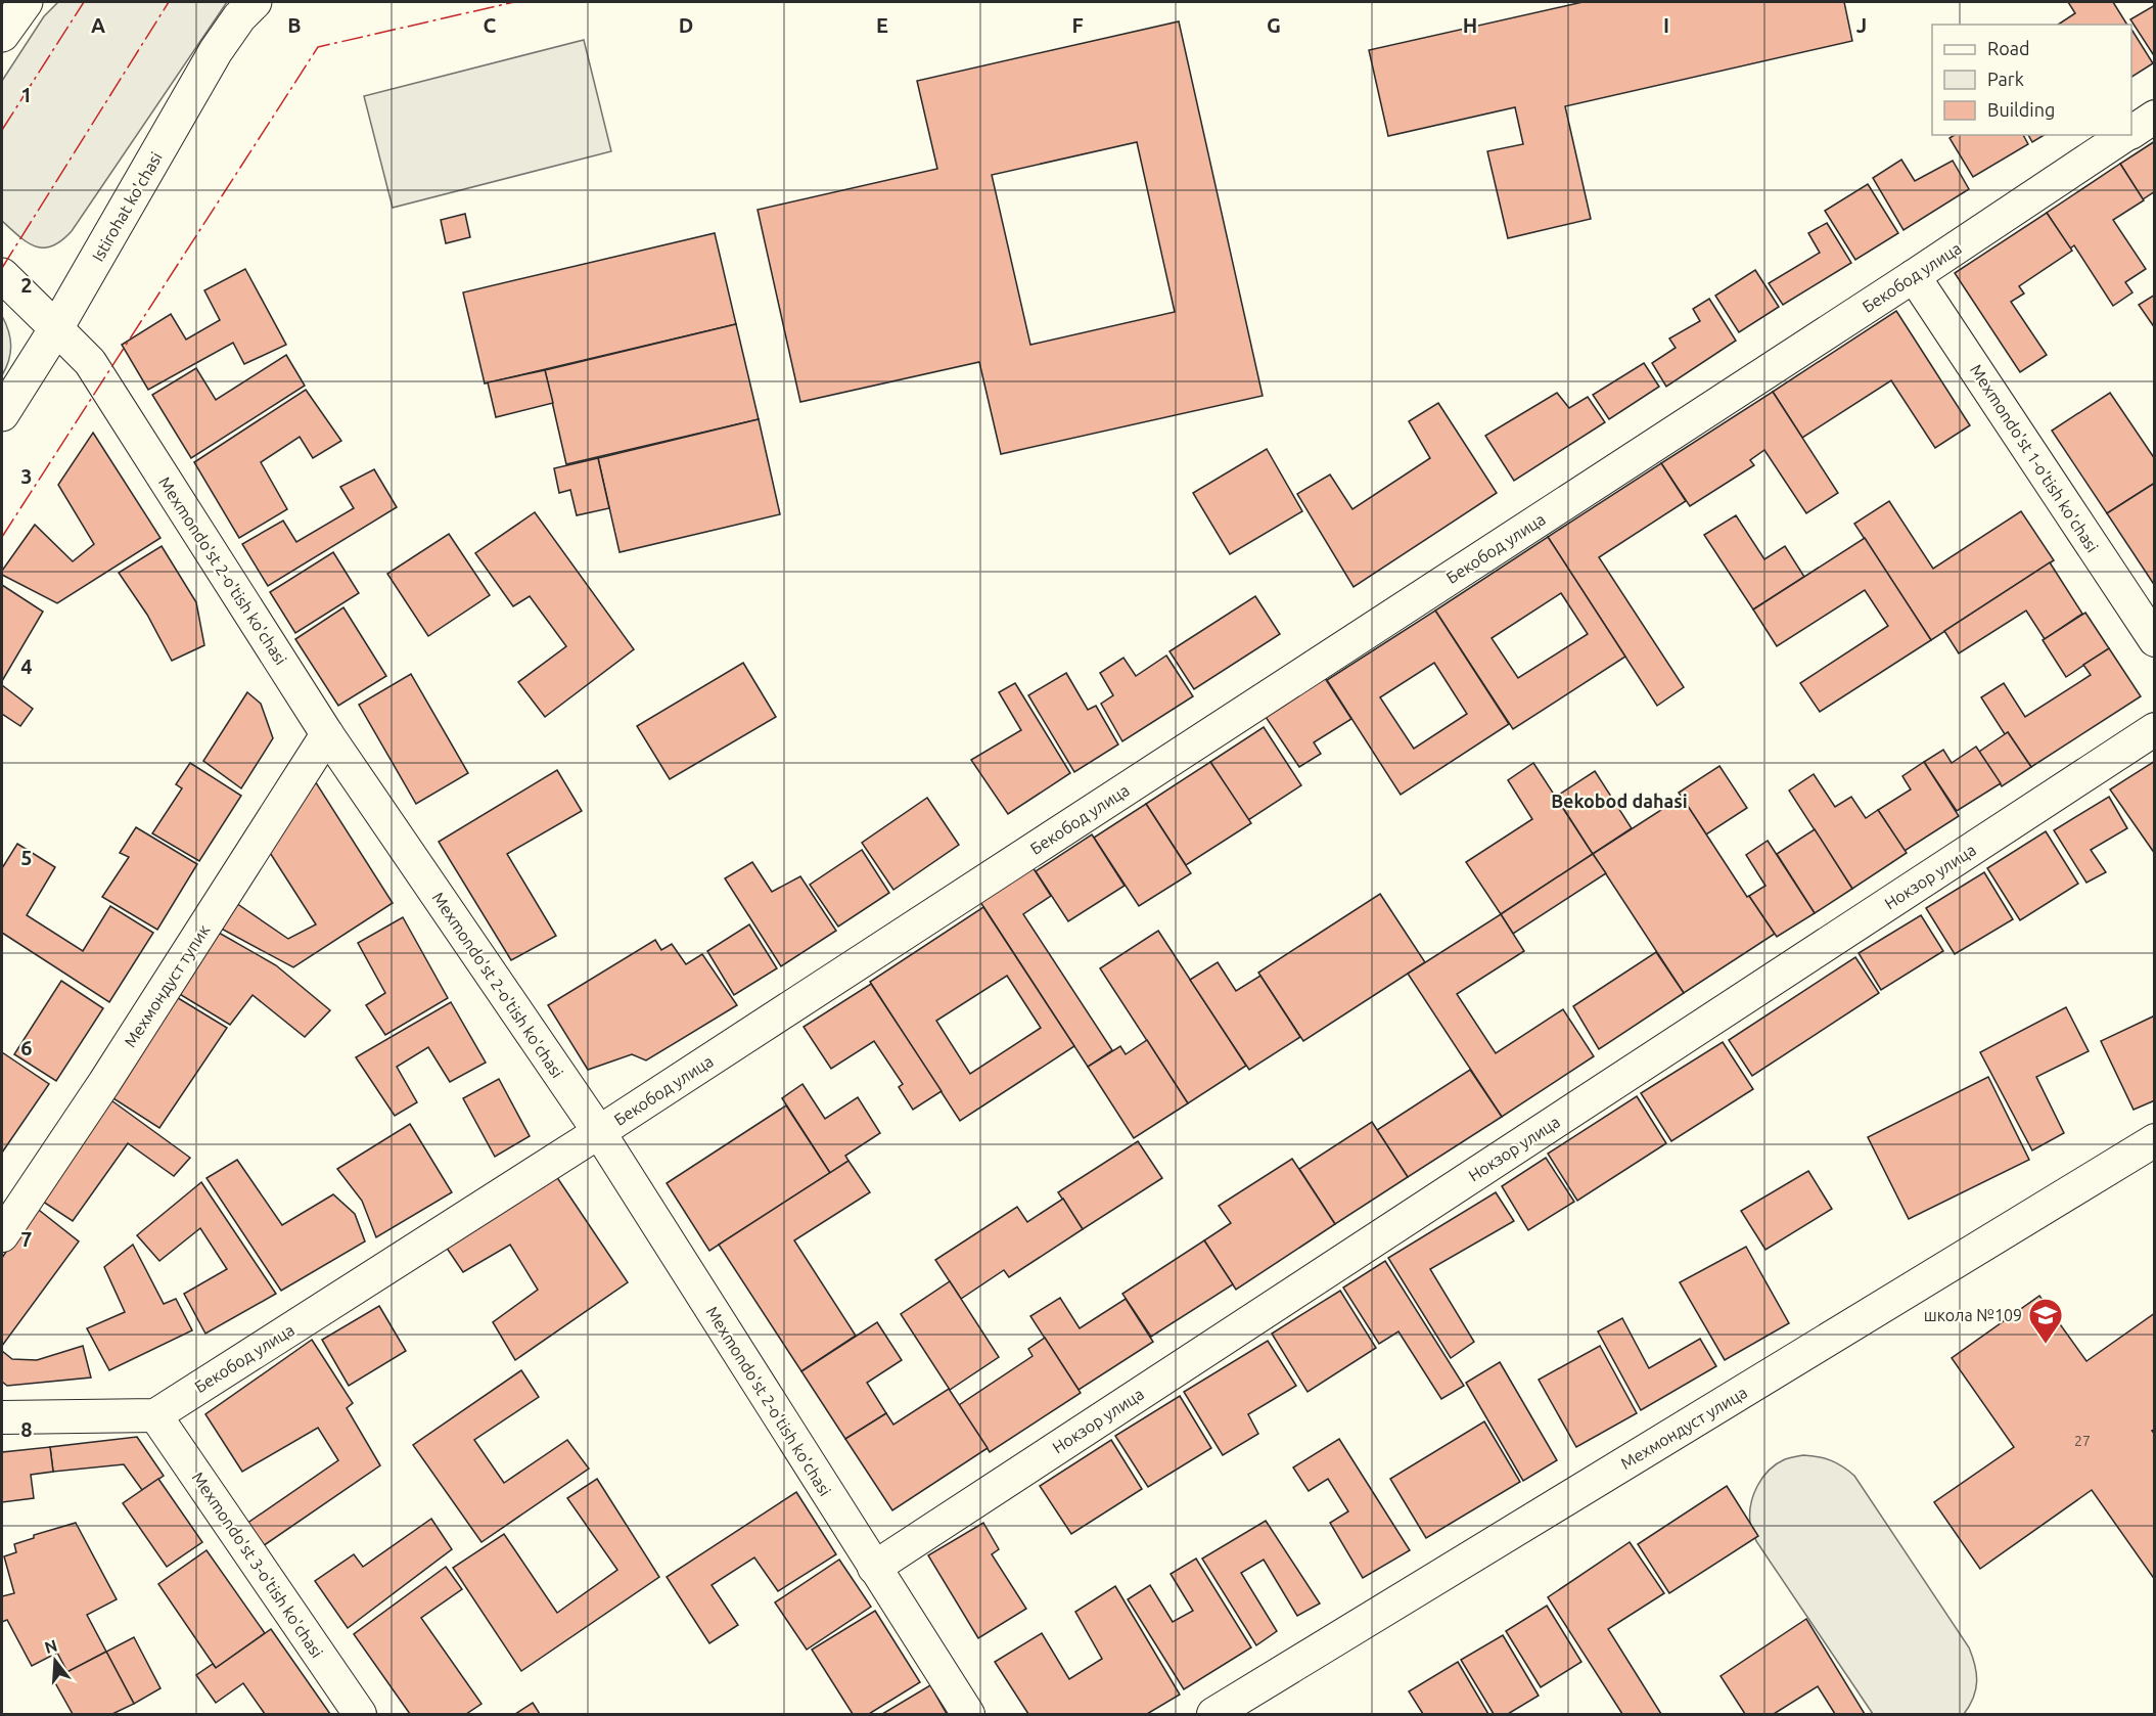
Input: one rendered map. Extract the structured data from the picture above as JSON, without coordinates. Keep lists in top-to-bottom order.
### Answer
{
  "streets": {
    "main road": ["Istirohat ko'chasi", "Mexmondo'st 2-o'tish ko'chasi"],
    "street": [
      "Бекобод улица",
      "Mexmondo'st 1-o'tish ko'chasi",
      "Нокзор улица",
      "Мехмондуст тупик",
      "Мехмондуст улица",
      "Mexmondo'st 3-o'tish ko'chasi"
    ]
  },
  "crossings": [
    ["Istirohat ko'chasi", "Mexmondo'st 2-o'tish ko'chasi"],
    ["Бекобод улица", "Mexmondo'st 1-o'tish ko'chasi"],
    ["Бекобод улица", "Mexmondo'st 2-o'tish ko'chasi"],
    ["Бекобод улица", "Mexmondo'st 3-o'tish ko'chasi"],
    ["Mexmondo'st 2-o'tish ko'chasi", "Нокзор улица"],
    ["Mexmondo'st 2-o'tish ko'chasi", "Мехмондуст тупик"]
  ],
  "districts": ["Bekobod dahasi"],
  "places": {
    "school or university": ["школа №109"]
  },
  "house_numbers": ["27"],
  "legend": ["Road", "Park", "Building"],
  "north": "top",
  "grid": {
    "columns": [
      "A",
      "B",
      "C",
      "D",
      "E",
      "F",
      "G",
      "H",
      "I",
      "J"
    ],
    "rows": [
      "1",
      "2",
      "3",
      "4",
      "5",
      "6",
      "7",
      "8"
    ]
  }
}
